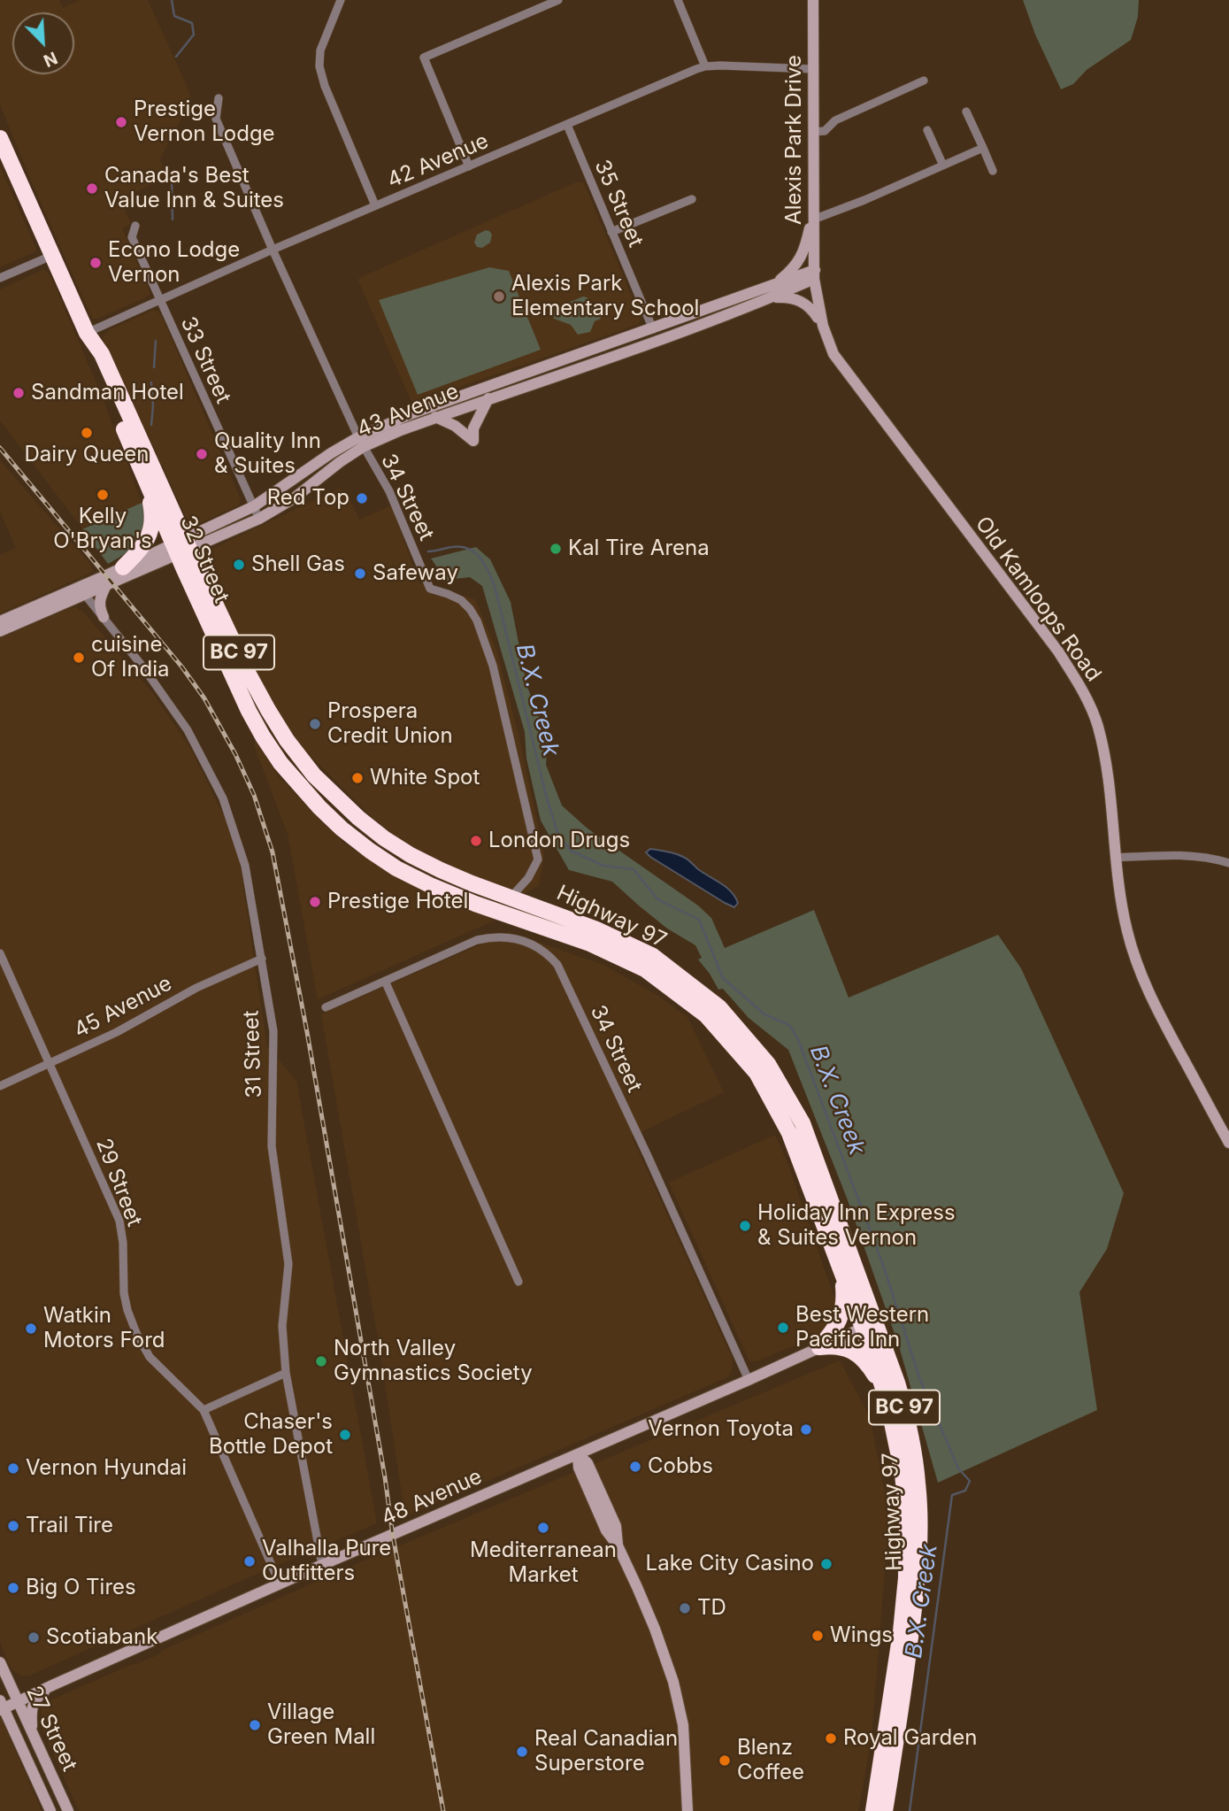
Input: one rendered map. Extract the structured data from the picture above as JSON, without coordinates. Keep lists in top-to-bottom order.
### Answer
{
  "streets": {
    "highway": ["32 Street", "BC 97", "Highway 97"],
    "street": [
      "Alexis Park Drive",
      "42 Avenue",
      "35 Street",
      "33 Street",
      "43 Avenue",
      "34 Street",
      "Old Kamloops Road",
      "45 Avenue",
      "31 Street",
      "29 Street",
      "48 Avenue",
      "27 Street"
    ]
  },
  "crossings": [
    ["Alexis Park Drive", "42 Avenue"],
    ["Alexis Park Drive", "43 Avenue"],
    ["Alexis Park Drive", "Old Kamloops Road"],
    ["42 Avenue", "35 Street"],
    ["42 Avenue", "33 Street"],
    ["42 Avenue", "34 Street"],
    ["42 Avenue", "32 Street"],
    ["35 Street", "43 Avenue"],
    ["33 Street", "43 Avenue"],
    ["43 Avenue", "34 Street"],
    ["43 Avenue", "32 Street"],
    ["43 Avenue", "Old Kamloops Road"],
    ["43 Avenue", "31 Street"],
    ["34 Street", "Highway 97"],
    ["34 Street", "48 Avenue"],
    ["32 Street", "Highway 97"],
    ["BC 97", "Highway 97"],
    ["Highway 97", "48 Avenue"],
    ["45 Avenue", "31 Street"],
    ["45 Avenue", "29 Street"],
    ["31 Street", "48 Avenue"],
    ["29 Street", "48 Avenue"],
    ["48 Avenue", "27 Street"]
  ],
  "water": ["B.X. Creek"],
  "places": [
    "Prestige Vernon Lodge",
    "Canada's Best Value Inn & Suites",
    "Econo Lodge Vernon",
    "Alexis Park Elementary School",
    "Sandman Hotel",
    "Dairy Queen",
    "Quality Inn & Suites",
    "Kelly O'Bryan's",
    "Red Top",
    "Kal Tire Arena",
    "Shell Gas",
    "Safeway",
    "cuisine Of India",
    "Prospera Credit Union",
    "White Spot",
    "London Drugs",
    "Prestige Hotel",
    "Holiday Inn Express & Suites Vernon",
    "Best Western Pacific Inn",
    "Watkin Motors Ford",
    "North Valley Gymnastics Society",
    "Vernon Toyota",
    "Chaser's Bottle Depot",
    "Cobbs",
    "Vernon Hyundai",
    "Trail Tire",
    "Mediterranean Market",
    "Valhalla Pure Outfitters",
    "Lake City Casino",
    "Big O Tires",
    "TD",
    "Wings",
    "Scotiabank",
    "Village Green Mall",
    "Royal Garden",
    "Real Canadian Superstore",
    "Blenz Coffee"
  ],
  "north": "bottom right"
}
